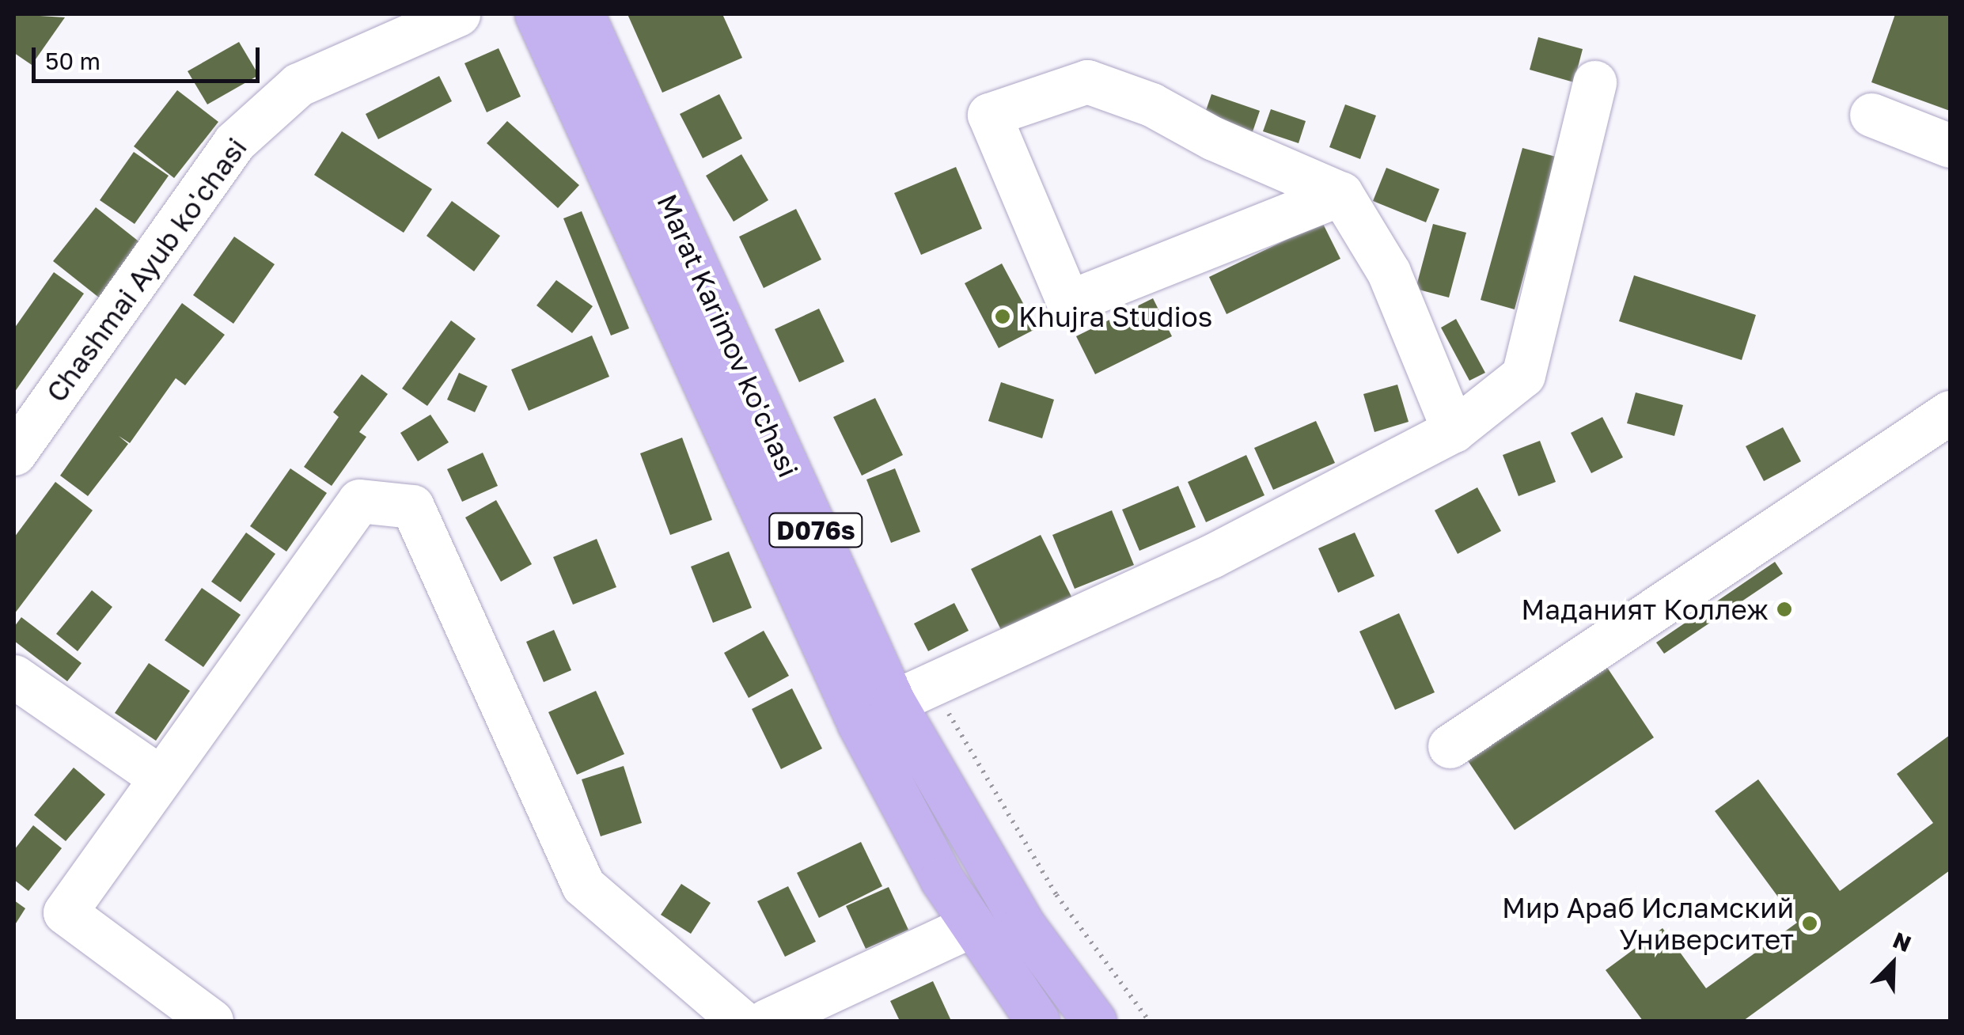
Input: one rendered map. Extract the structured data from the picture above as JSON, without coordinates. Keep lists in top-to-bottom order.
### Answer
{
  "streets": {
    "main road": ["Marat Karimov ko'chasi", "D076s"],
    "street": ["Chashmai Ayub ko'chasi"]
  },
  "places": ["Khujra Studios", "Маданият Коллеж", "Мир Араб Исламский Университет"],
  "scale_bar": "50 m",
  "north": "top right"
}
